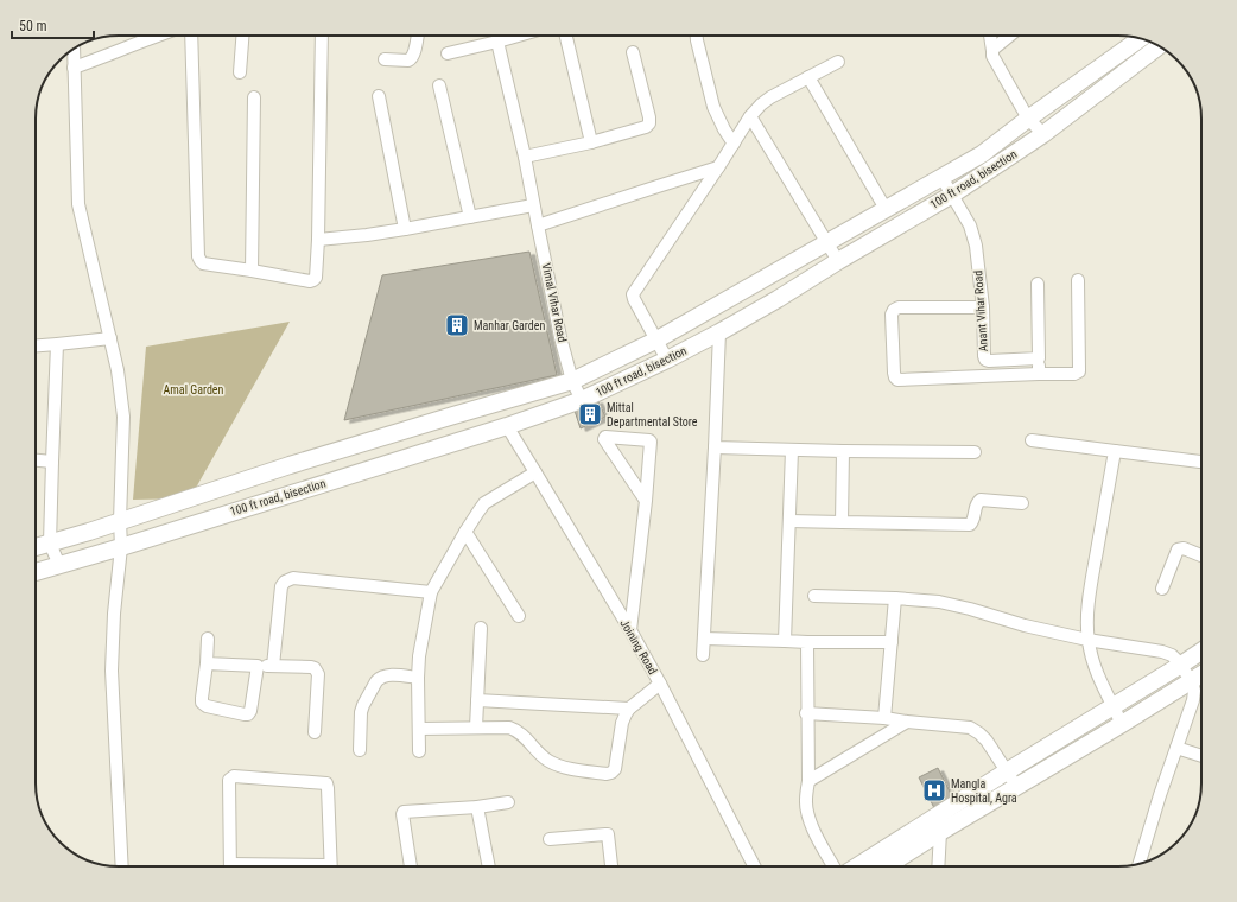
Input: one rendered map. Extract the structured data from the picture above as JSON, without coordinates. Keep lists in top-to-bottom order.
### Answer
{
  "streets": {
    "street": [
      "100 ft road, bisection",
      "Vimal Vihar Road",
      "Anant Vihar Road",
      "Joining Road"
    ]
  },
  "crossings": [
    ["100 ft road, bisection", "Vimal Vihar Road"],
    ["100 ft road, bisection", "Anant Vihar Road"],
    ["100 ft road, bisection", "Joining Road"]
  ],
  "parks": ["Amal Garden"],
  "places": {
    "building": ["Manhar Garden", "Mittal Departmental Store"],
    "hospital": ["Mangla Hospital, Agra"]
  },
  "scale_bar": "50 m"
}
